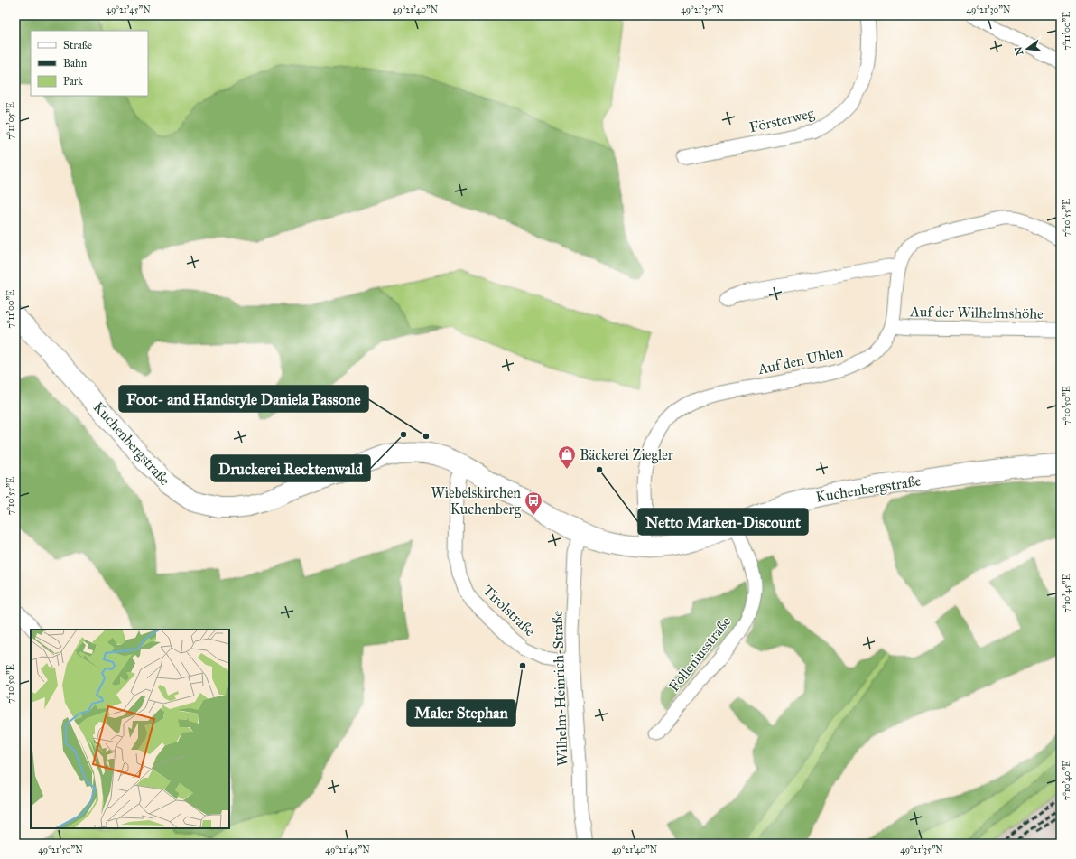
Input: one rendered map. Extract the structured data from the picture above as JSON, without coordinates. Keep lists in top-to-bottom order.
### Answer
{
  "streets": {
    "main road": ["Kuchenbergstraße"],
    "street": [
      "Försterweg",
      "Auf der Wilhelmshöhe",
      "Auf den Uhlen",
      "Tirolstraße",
      "Folleniusstraße",
      "Wilhelm-Heinrich-Straße"
    ]
  },
  "crossings": [
    ["Auf der Wilhelmshöhe", "Auf den Uhlen"],
    ["Auf den Uhlen", "Kuchenbergstraße"],
    ["Kuchenbergstraße", "Tirolstraße"],
    ["Kuchenbergstraße", "Folleniusstraße"],
    ["Kuchenbergstraße", "Wilhelm-Heinrich-Straße"],
    ["Tirolstraße", "Wilhelm-Heinrich-Straße"]
  ],
  "places": {
    "other": [
      "Druckerei Recktenwald",
      "Foot- and Handstyle Daniela Passone",
      "Netto Marken-Discount",
      "Maler Stephan"
    ],
    "shop": ["Bäckerei Ziegler"],
    "bus stop": ["Wiebelskirchen Kuchenberg"]
  },
  "legend": ["Straße", "Bahn", "Park"],
  "north": "left",
  "coordinates": [
    "49°21'45\"N",
    "49°21'40\"N",
    "49°21'35\"N",
    "49°21'30\"N",
    "7°11'00\"E",
    "7°11'05\"E",
    "7°10'55\"E",
    "7°10'50\"E",
    "7°10'45\"E",
    "7°10'40\"E",
    "49°21'50\"N"
  ]
}
